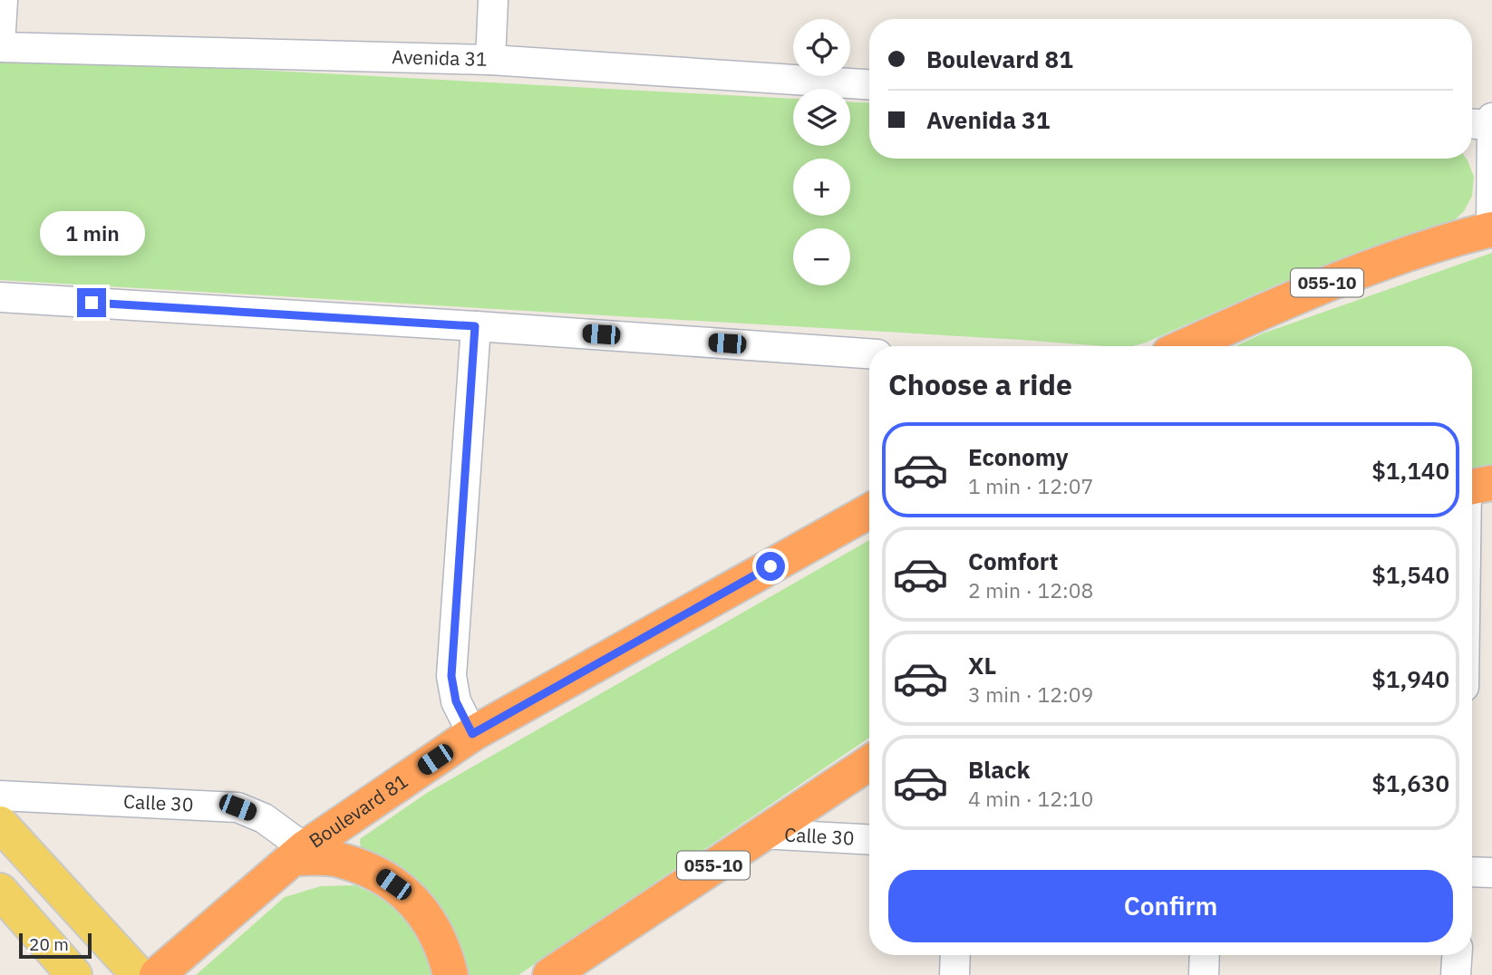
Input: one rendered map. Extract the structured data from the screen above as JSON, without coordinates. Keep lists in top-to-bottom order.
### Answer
{
  "streets": {
    "highway": ["055-10", "Boulevard 81"],
    "street": ["Avenida 31", "Calle 30"]
  },
  "crossings": [
    ["055-10", "Calle 30"],
    ["Calle 30", "Boulevard 81"]
  ],
  "scale_bar": "20 m",
  "page": {
    "map_buttons": ["+", "−"],
    "banner": ["Boulevard 81", "Avenida 31"],
    "bubble": "1 min",
    "heading": "Choose a ride",
    "list": [
      {
        "name": "Economy",
        "note": "1 min · 12:07",
        "value": "$1,140"
      },
      {
        "name": "Comfort",
        "note": "2 min · 12:08",
        "value": "$1,540"
      },
      {
        "name": "XL",
        "note": "3 min · 12:09",
        "value": "$1,940"
      },
      {
        "name": "Black",
        "note": "4 min · 12:10",
        "value": "$1,630"
      }
    ],
    "buttons": "Confirm",
    "scale": "20 m"
  }
}
